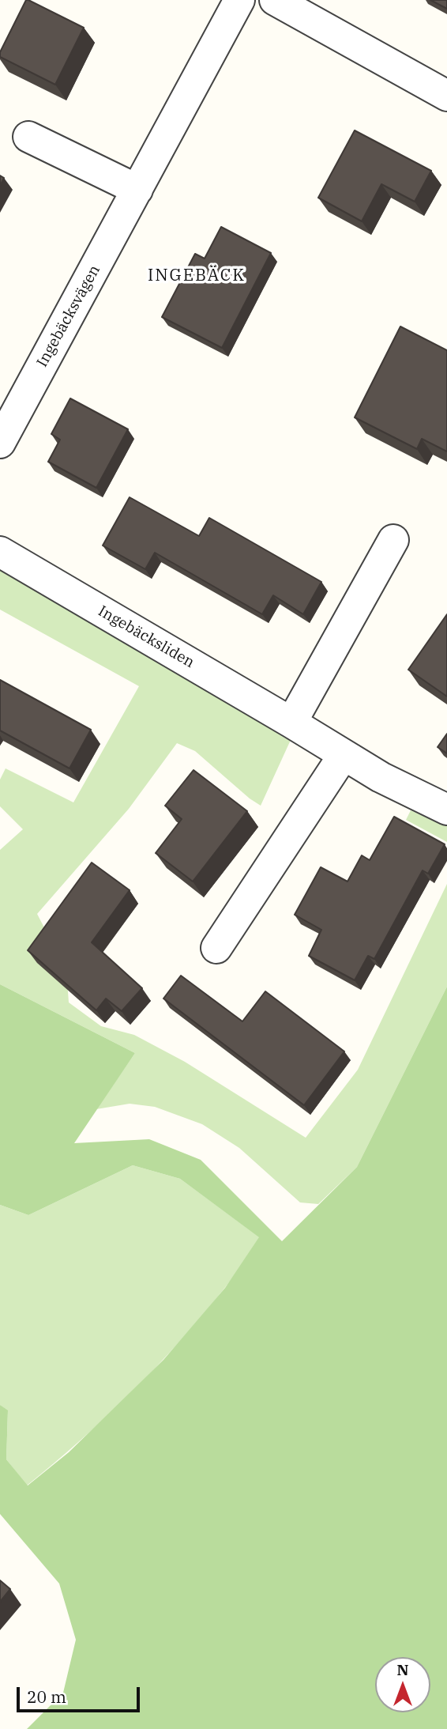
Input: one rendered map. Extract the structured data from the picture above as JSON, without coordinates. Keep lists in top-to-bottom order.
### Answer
{
  "streets": {
    "street": ["Ingebäcksvägen", "Ingebäcksliden"]
  },
  "districts": ["INGEBÄCK"],
  "scale_bar": "20 m",
  "north": "top"
}
